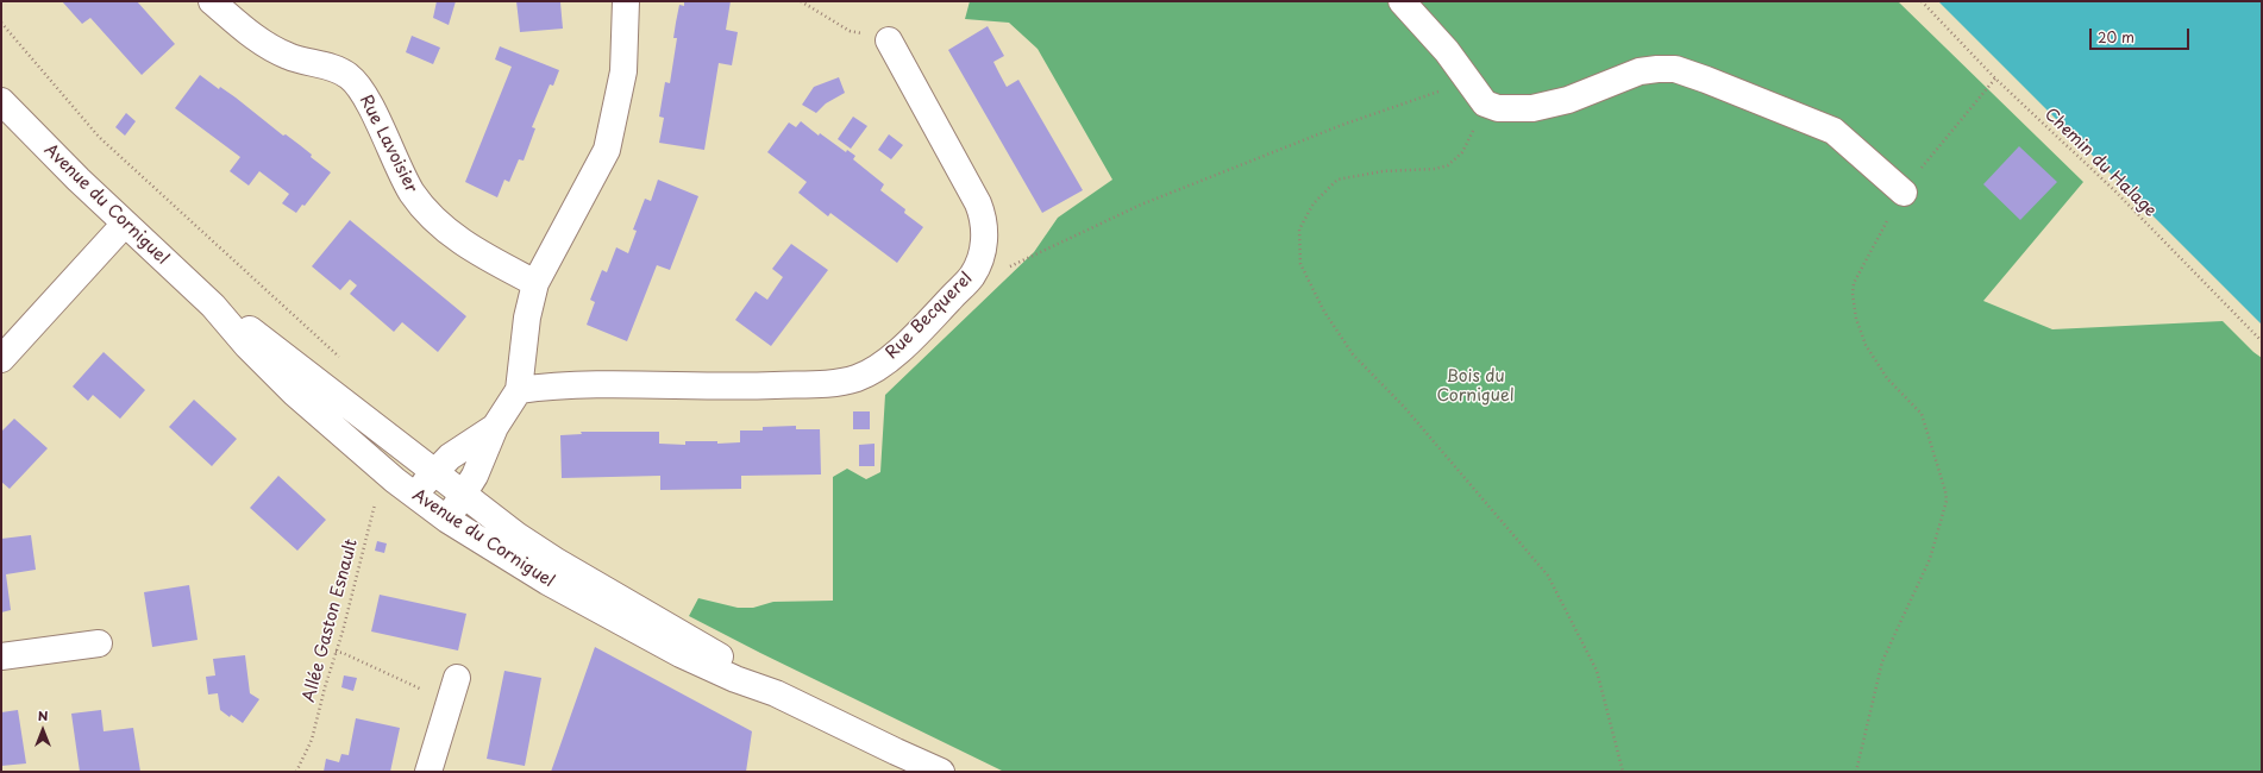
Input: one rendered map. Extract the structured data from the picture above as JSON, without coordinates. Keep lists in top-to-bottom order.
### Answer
{
  "streets": {
    "street": ["Rue Lavoisier", "Avenue du Corniguel", "Rue Becquerel"],
    "path": ["Chemin du Halage", "Allée Gaston Esnault"]
  },
  "crossings": [
    ["Avenue du Corniguel", "Allée Gaston Esnault"]
  ],
  "parks": ["Bois du Corniguel"],
  "scale_bar": "20 m",
  "north": "top"
}
